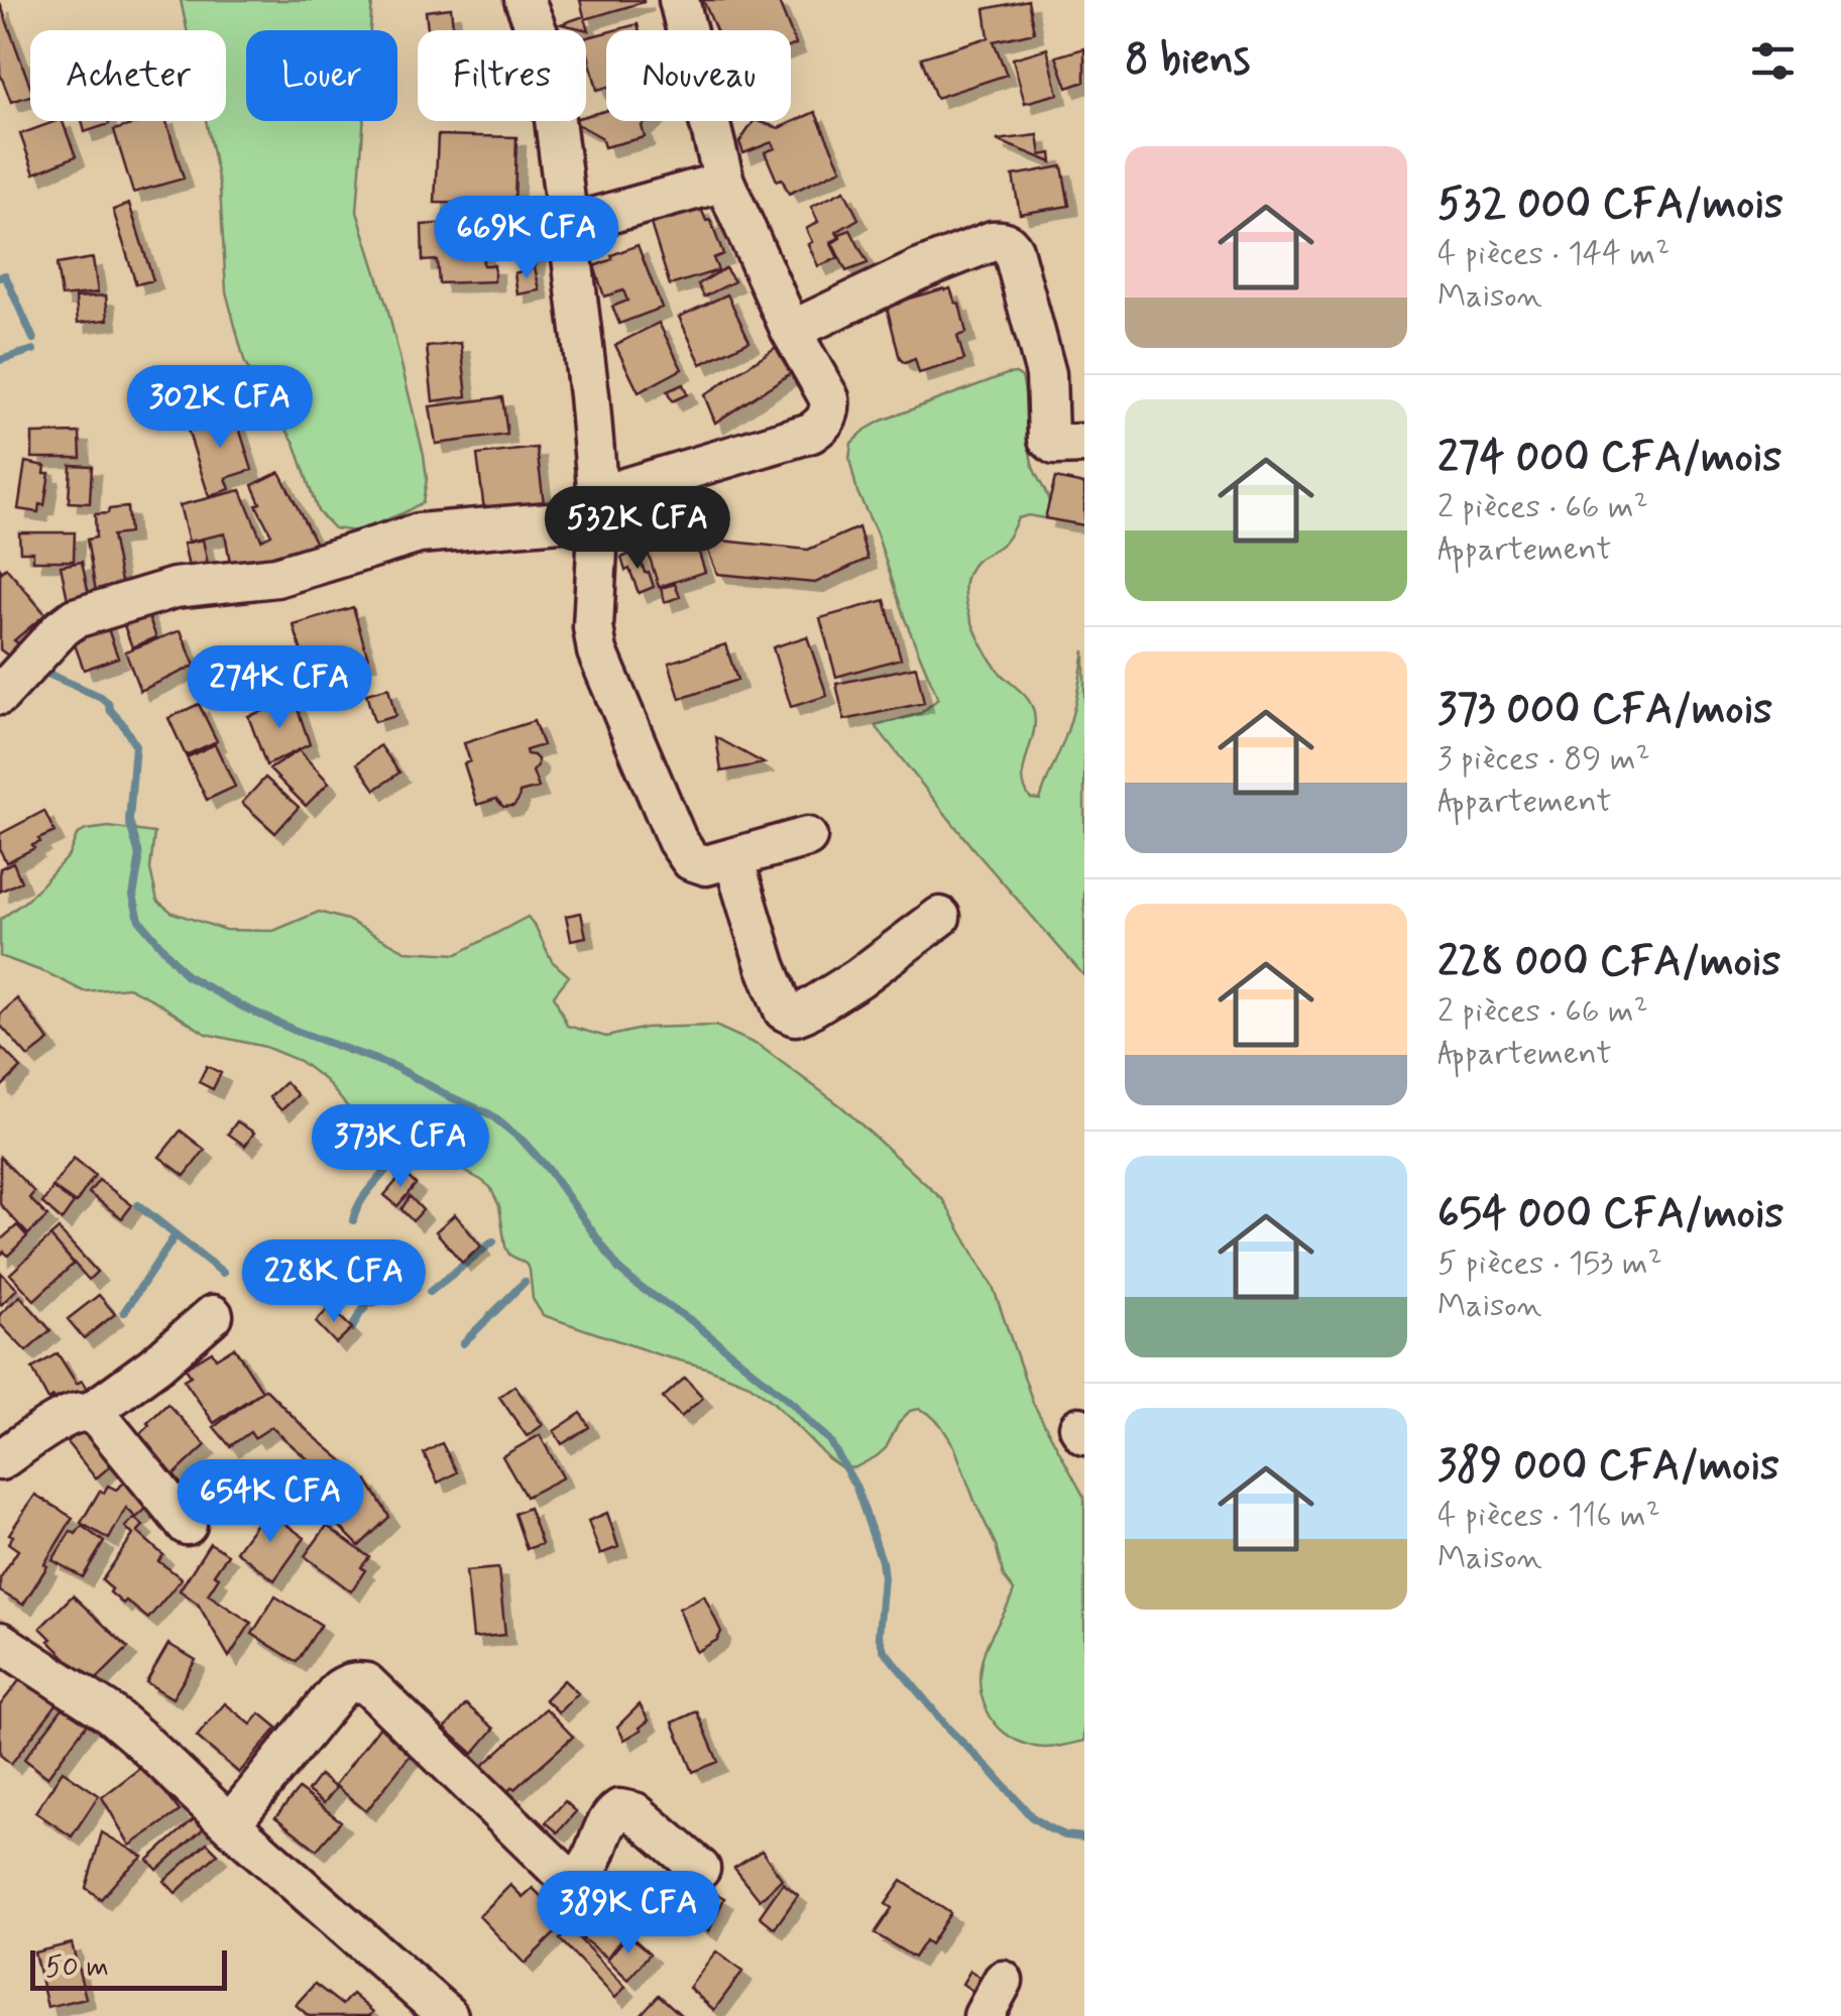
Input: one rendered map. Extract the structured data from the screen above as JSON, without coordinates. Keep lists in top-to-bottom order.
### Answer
{
  "scale_bar": "50 m",
  "page": {
    "heading": "8 biens",
    "chip": [
      "Acheter",
      "Louer",
      "Filtres",
      "Nouveau"
    ],
    "list": [
      {
        "name": "532 000 CFA/mois",
        "note": "4 pièces · 144 m² · Maison"
      },
      {
        "name": "274 000 CFA/mois",
        "note": "2 pièces · 66 m² · Appartement"
      },
      {
        "name": "373 000 CFA/mois",
        "note": "3 pièces · 89 m² · Appartement"
      },
      {
        "name": "228 000 CFA/mois",
        "note": "2 pièces · 66 m² · Appartement"
      },
      {
        "name": "654 000 CFA/mois",
        "note": "5 pièces · 153 m² · Maison"
      },
      {
        "name": "389 000 CFA/mois",
        "note": "4 pièces · 116 m² · Maison"
      }
    ],
    "price": [
      "669K CFA",
      "302K CFA",
      "532K CFA",
      "274K CFA",
      "373K CFA",
      "228K CFA",
      "654K CFA",
      "389K CFA"
    ],
    "scale": "50 m"
  }
}
